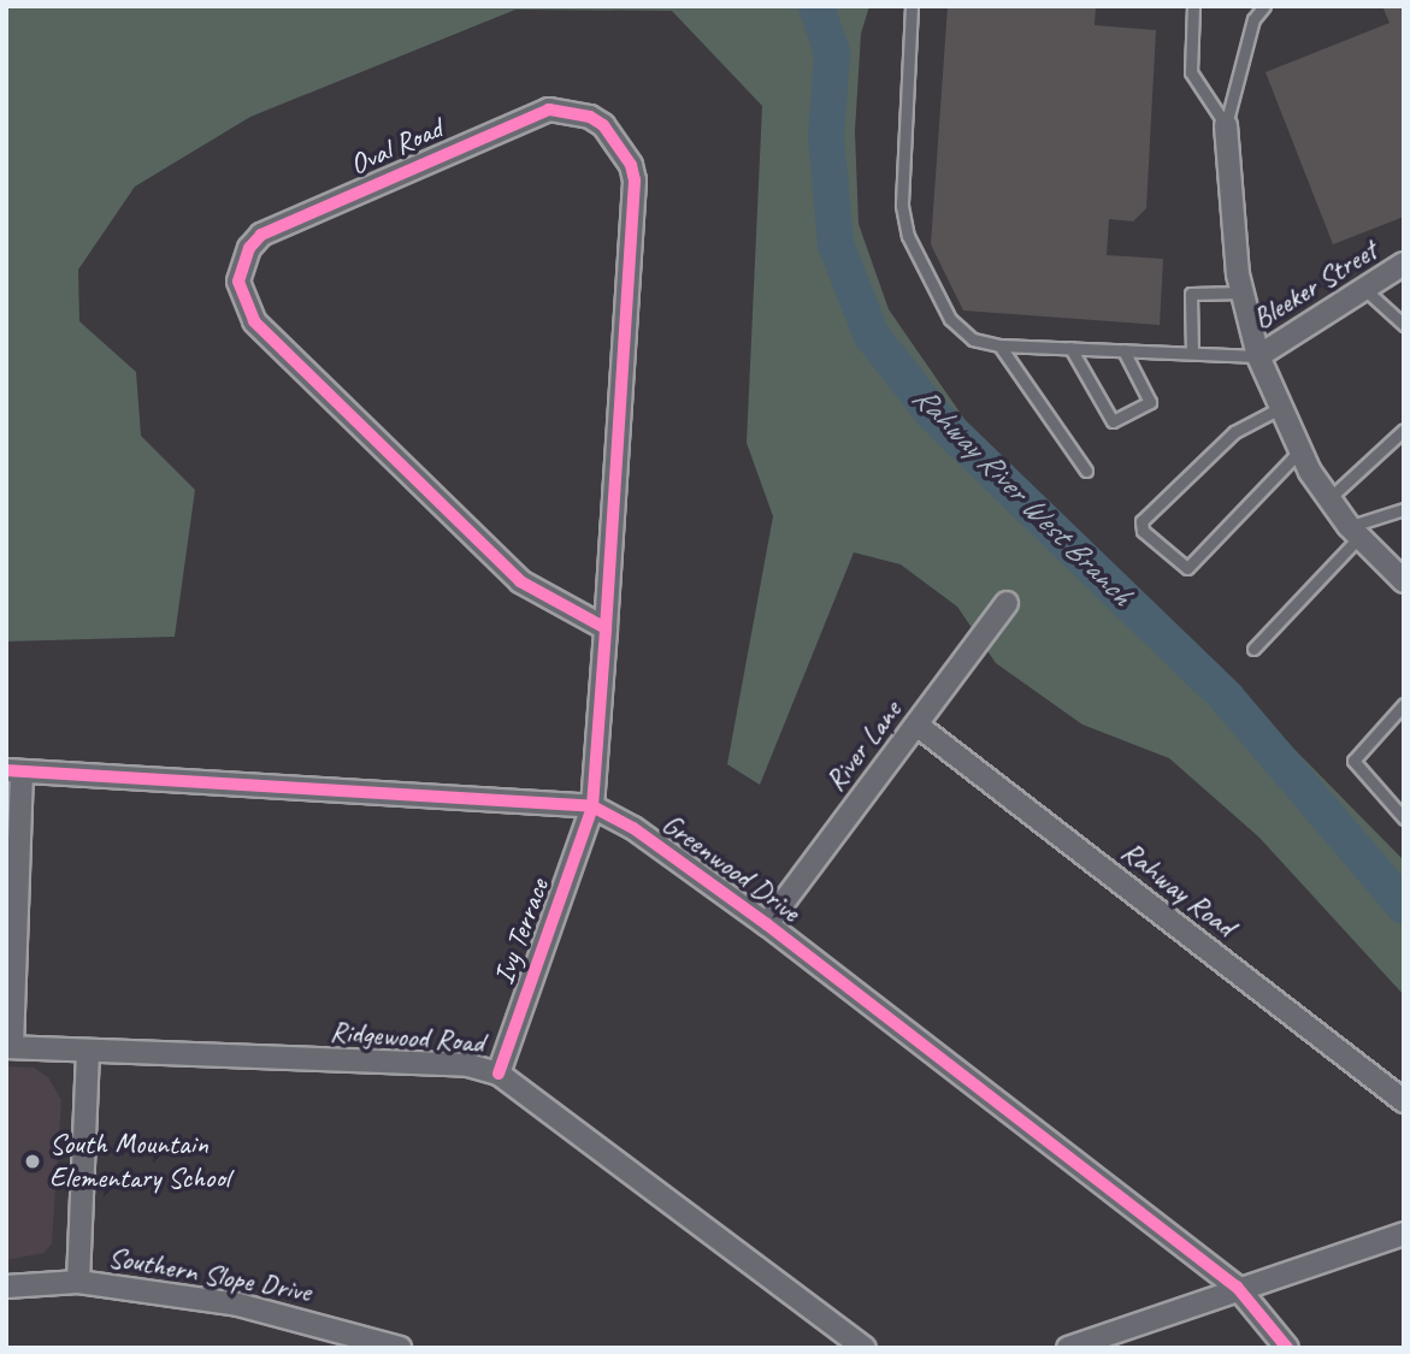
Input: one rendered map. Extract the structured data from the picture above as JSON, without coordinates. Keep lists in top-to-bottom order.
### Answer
{
  "streets": {
    "street": [
      "Oval Road",
      "Bleeker Street",
      "River Lane",
      "Greenwood Drive",
      "Rahway Road",
      "Ivy Terrace",
      "Ridgewood Road",
      "Southern Slope Drive"
    ]
  },
  "crossings": [
    ["Oval Road", "Greenwood Drive"],
    ["Oval Road", "Ivy Terrace"],
    ["River Lane", "Greenwood Drive"],
    ["River Lane", "Rahway Road"],
    ["Greenwood Drive", "Ivy Terrace"],
    ["Ivy Terrace", "Ridgewood Road"]
  ],
  "water": ["Rahway River West Branch"],
  "places": ["South Mountain Elementary School"]
}
